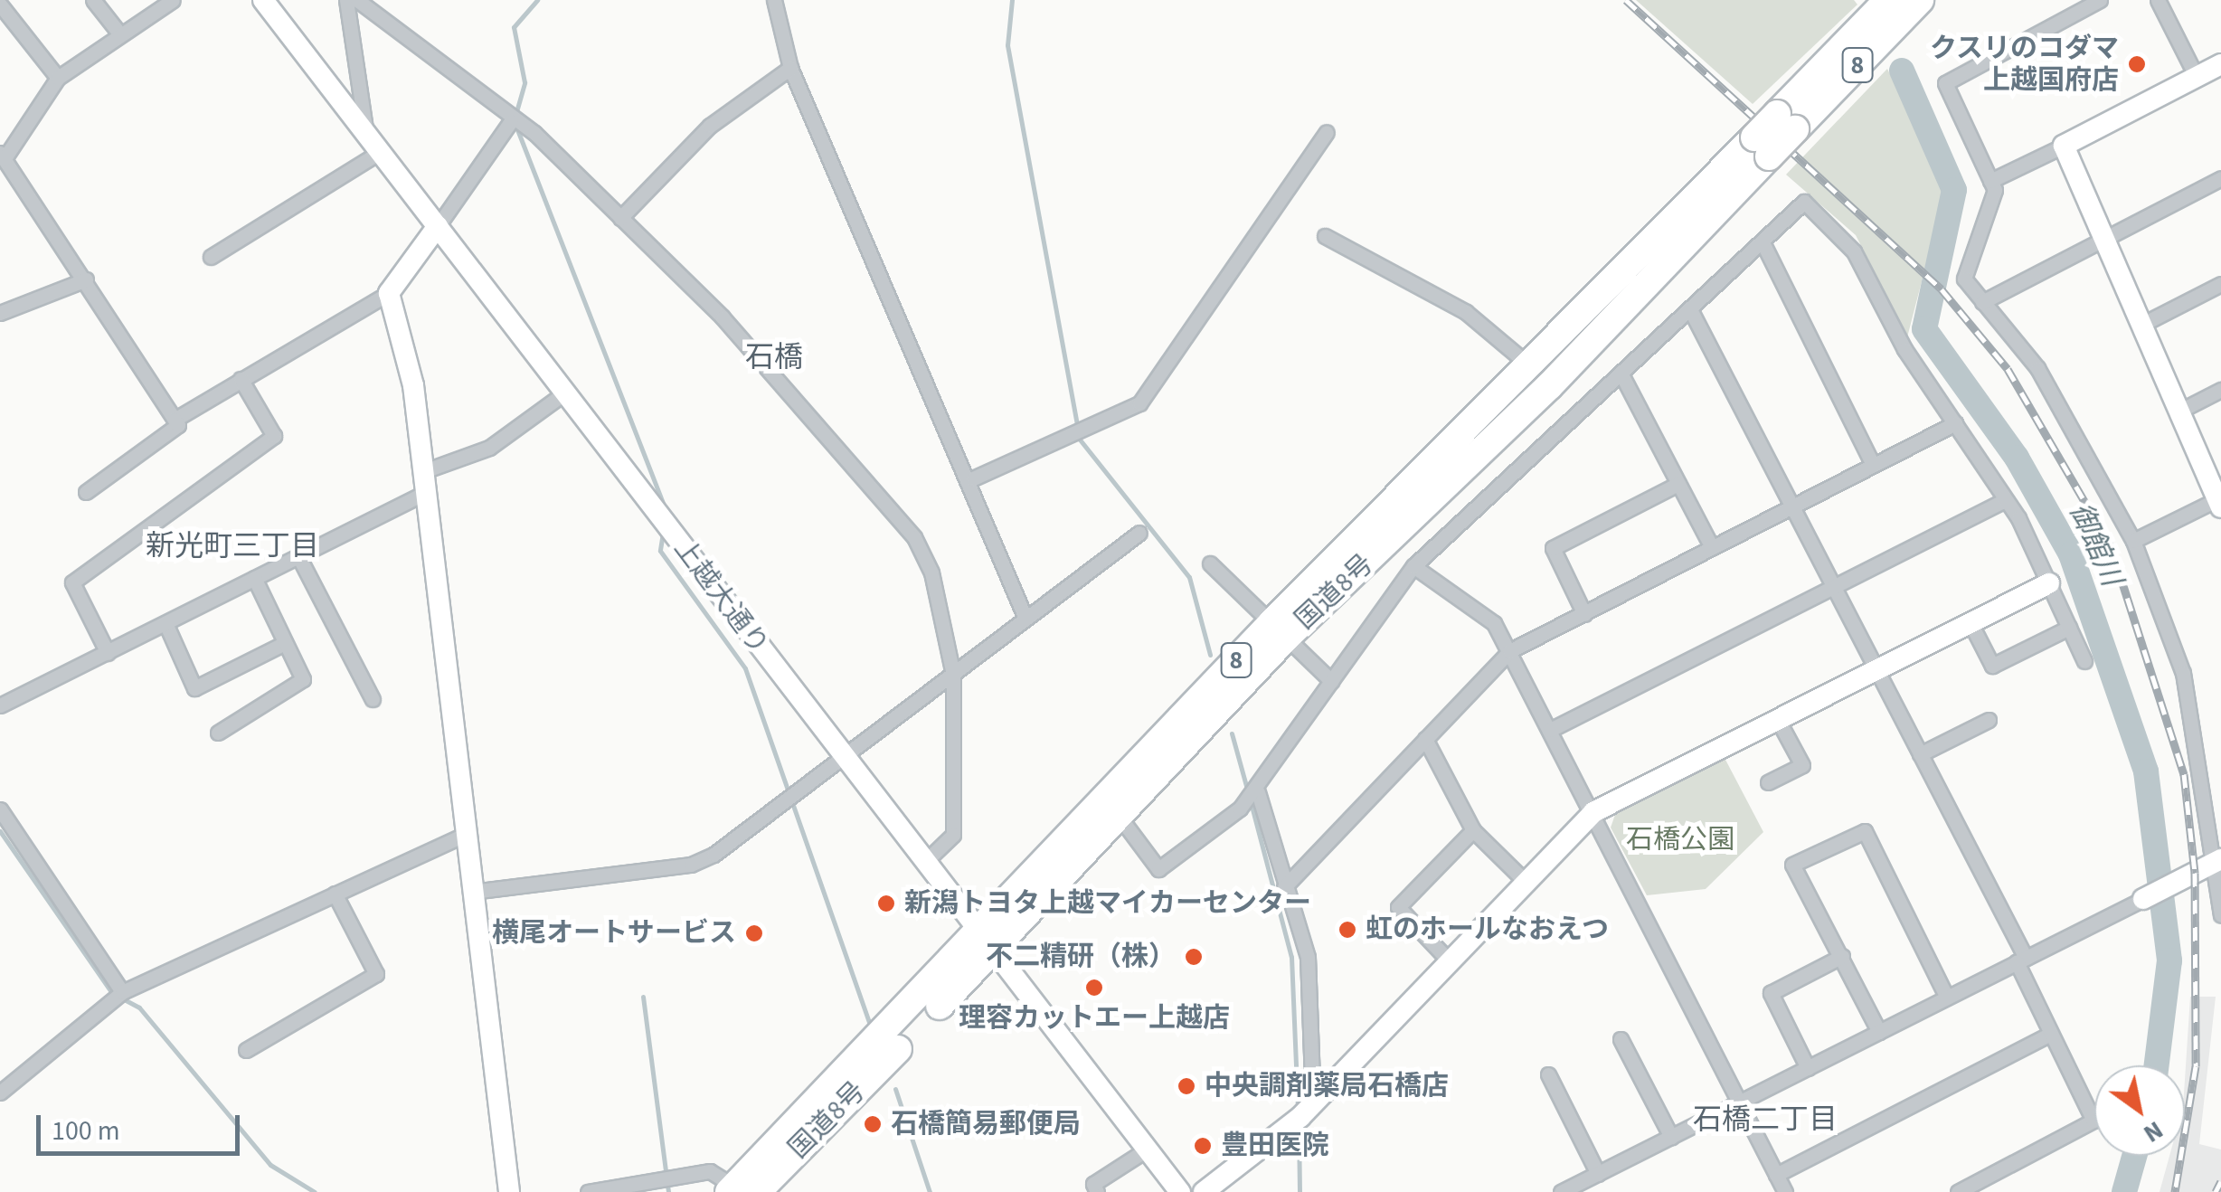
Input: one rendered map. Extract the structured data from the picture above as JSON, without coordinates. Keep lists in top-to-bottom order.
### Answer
{
  "streets": {
    "highway": ["8", "国道8号"],
    "street": ["上越大通り"]
  },
  "crossings": [
    ["国道8号", "上越大通り"]
  ],
  "districts": ["石橋", "新光町三丁目", "石橋二丁目"],
  "water": ["御館川"],
  "parks": ["石橋公園"],
  "places": [
    "クスリのコダマ 上越国府店",
    "新潟トヨタ上越マイカーセンター",
    "虹のホールなおえつ",
    "横尾オートサービス",
    "不二精研（株）",
    "理容カットエー上越店",
    "中央調剤薬局石橋店",
    "石橋簡易郵便局",
    "豊田医院"
  ],
  "scale_bar": "100 m",
  "north": "bottom right"
}
